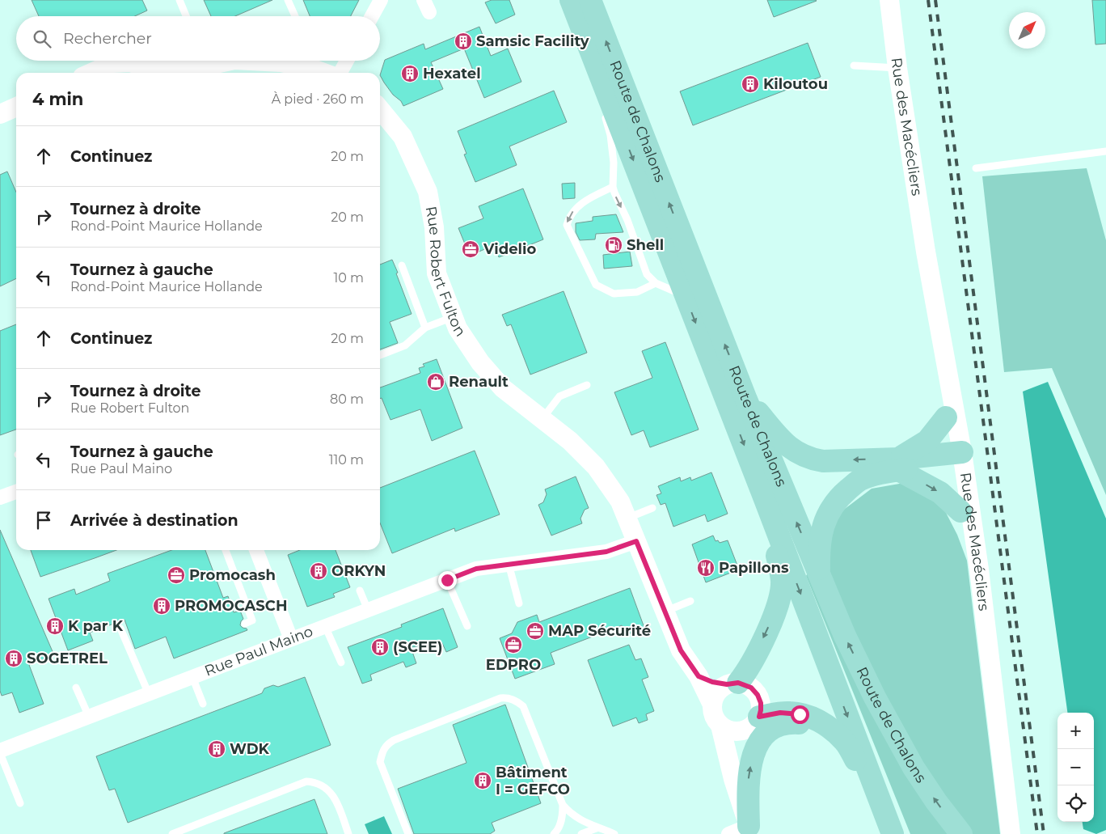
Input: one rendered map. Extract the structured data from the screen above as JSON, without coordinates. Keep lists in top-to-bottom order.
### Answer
{
  "streets": {
    "main road": ["Route de Chalons"],
    "street": ["Rue des Macécliers", "Rue Robert Fulton", "Rue Paul Maino"]
  },
  "crossings": [
    ["Rue Robert Fulton", "Rue Paul Maino"]
  ],
  "places": {
    "building": [
      "Samsic Facility",
      "Hexatel",
      "Kiloutou",
      "ORKYN",
      "PROMOCASCH",
      "K par K",
      "(SCEE)",
      "SOGETREL",
      "WDK",
      "Bâtiment I = GEFCO"
    ],
    "fuel station": ["Shell"],
    "office": [
      "Videlio",
      "Promocash",
      "MAP Sécurité",
      "EDPRO"
    ],
    "shop": ["Renault"],
    "restaurant": ["Papillons"]
  },
  "north": "top right",
  "page": {
    "search": "Rechercher",
    "heading": ["4 min", "À pied · 260 m"],
    "list": [
      ["Continuez", "20 m"],
      ["Tournez à droite", "Rond-Point Maurice Hollande", "20 m"],
      ["Tournez à gauche", "Rond-Point Maurice Hollande", "10 m"],
      ["Continuez", "20 m"],
      ["Tournez à droite", "Rue Robert Fulton", "80 m"],
      ["Tournez à gauche", "Rue Paul Maino", "110 m"],
      "Arrivée à destination"
    ],
    "map_buttons": ["+", "−"]
  }
}
